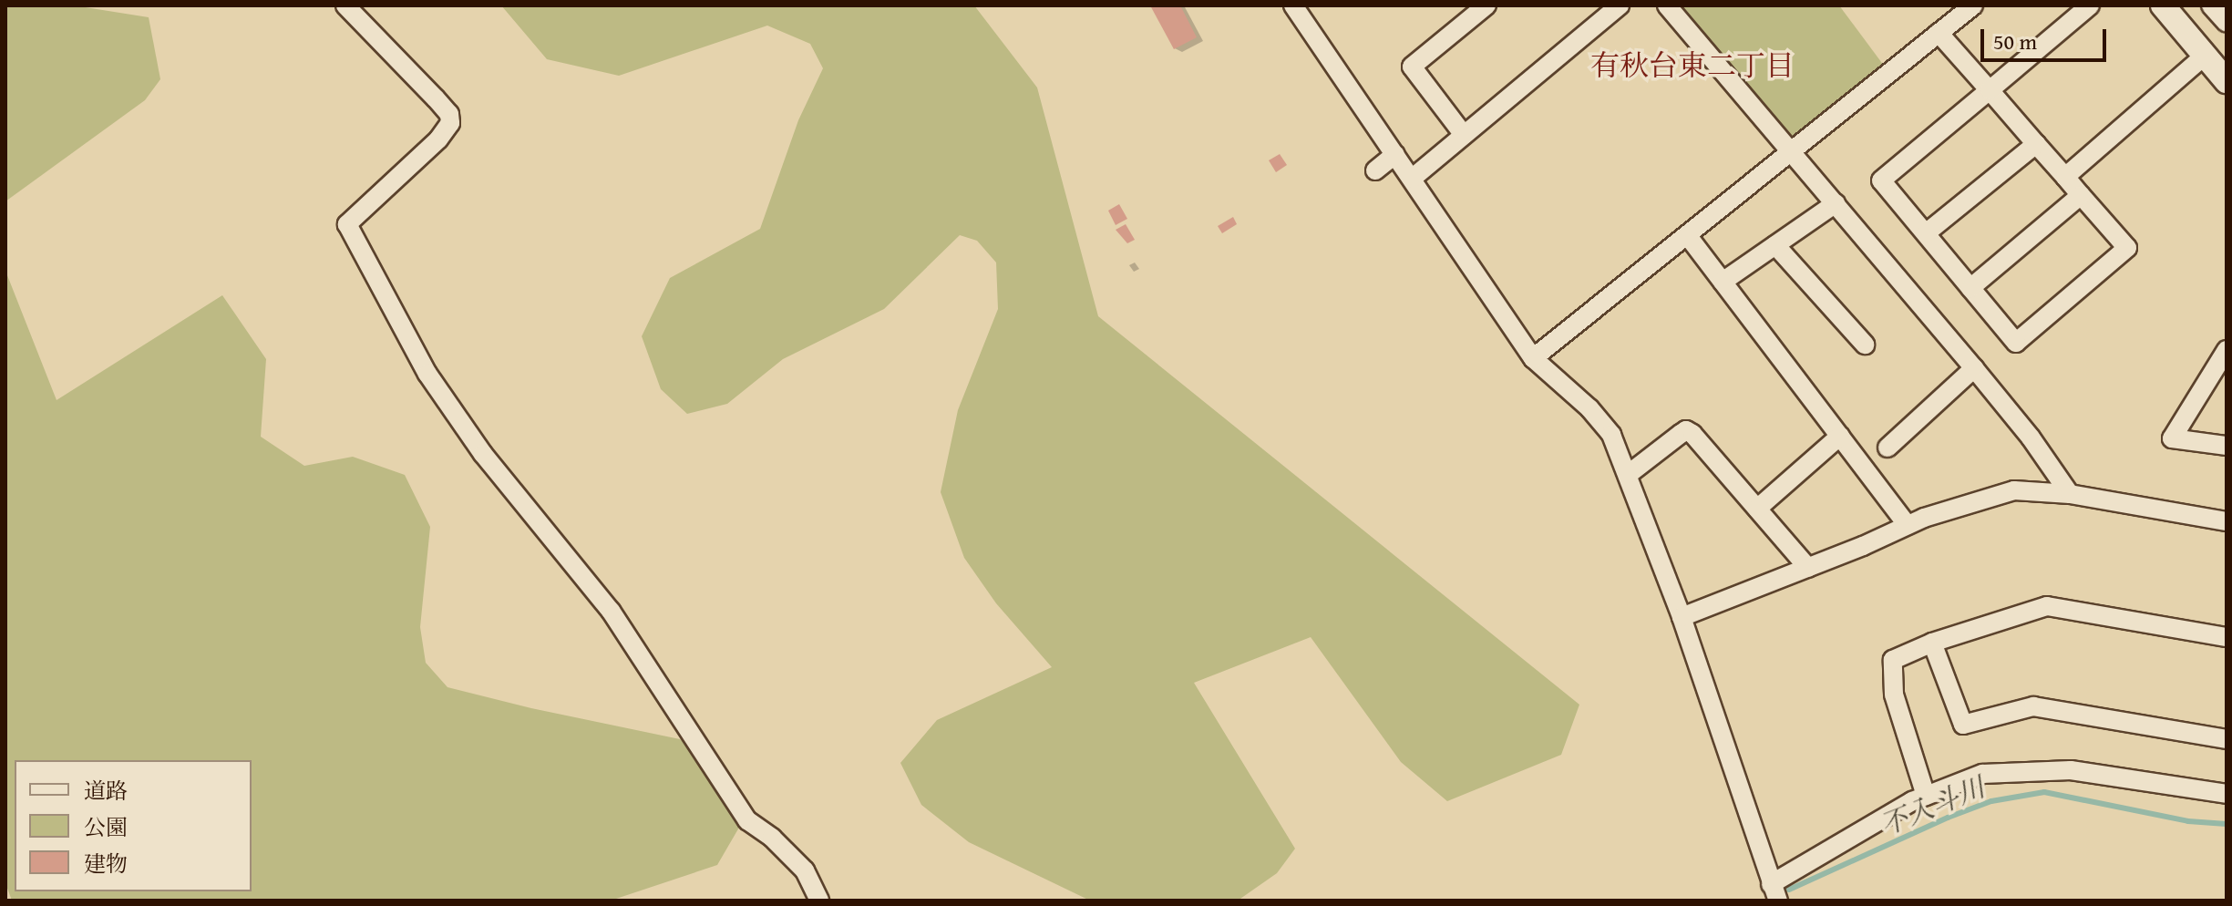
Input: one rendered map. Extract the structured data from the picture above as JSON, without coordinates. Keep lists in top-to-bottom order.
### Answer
{
  "districts": ["有秋台東二丁目"],
  "water": ["不入斗川"],
  "legend": ["道路", "公園", "建物"],
  "scale_bar": "50 m"
}
